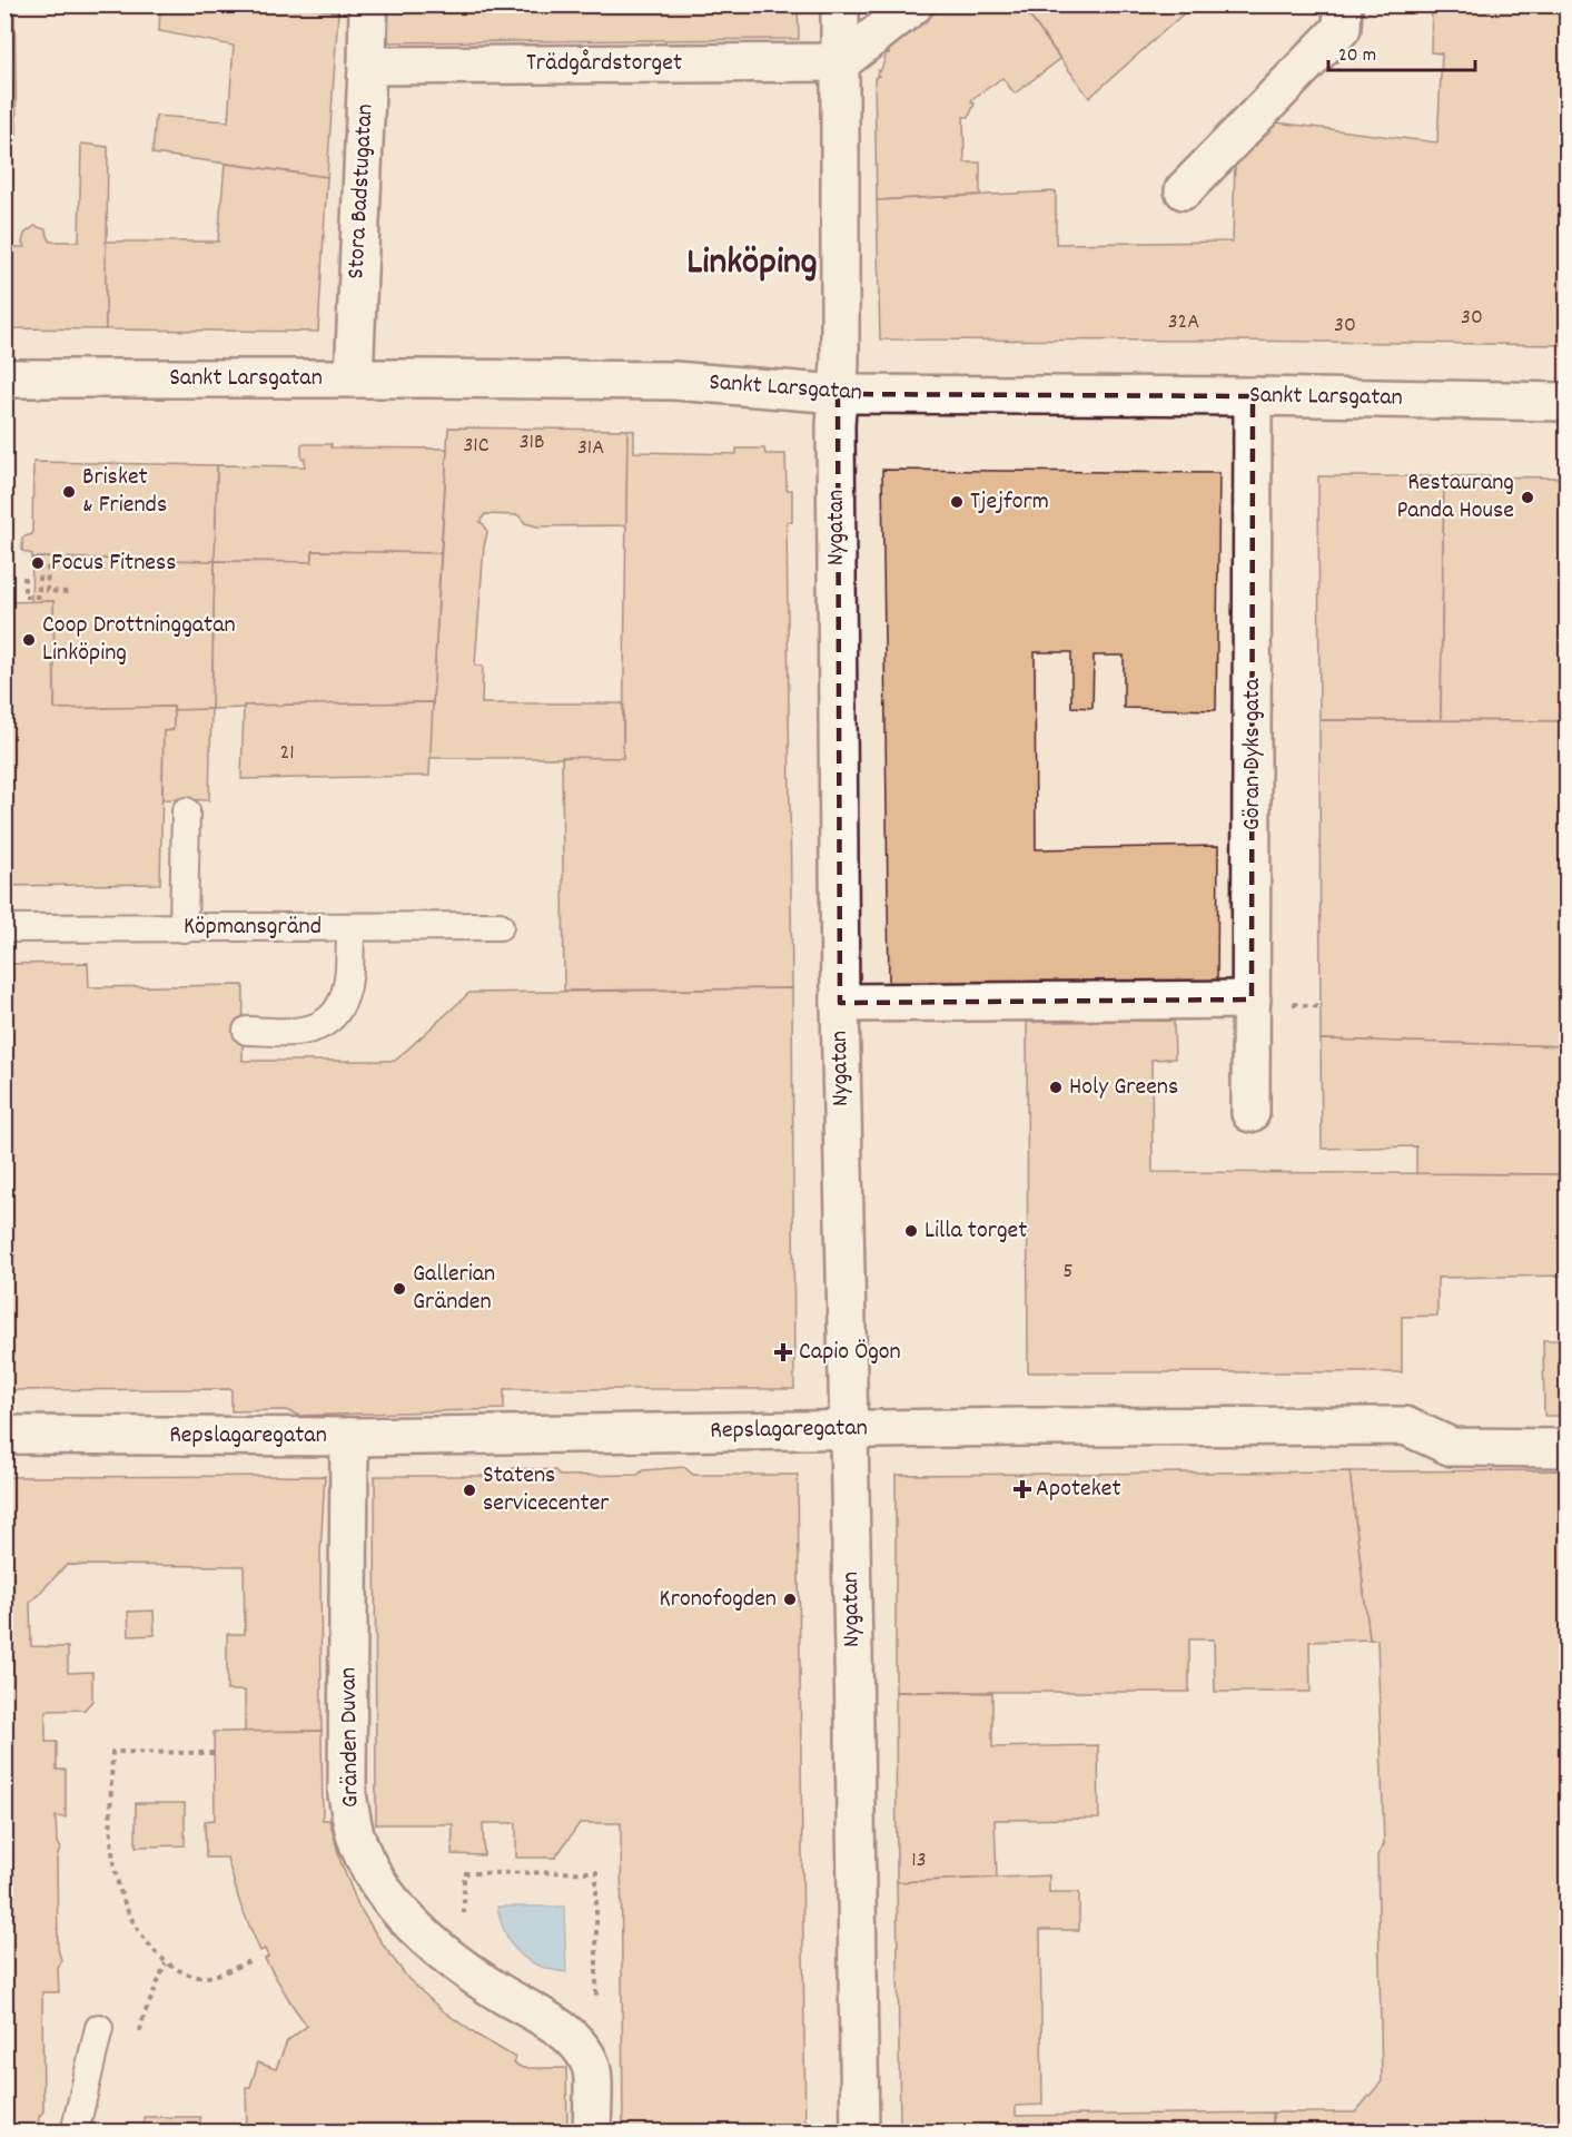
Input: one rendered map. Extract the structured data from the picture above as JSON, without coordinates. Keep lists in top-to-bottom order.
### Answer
{
  "streets": {
    "street": [
      "Trädgårdstorget",
      "Stora Badstugatan",
      "Sankt Larsgatan",
      "Nygatan",
      "Göran Dyks gata",
      "Repslagaregatan",
      "Gränden Duvan"
    ],
    "lane": ["Köpmansgränd"]
  },
  "crossings": [
    ["Trädgårdstorget", "Stora Badstugatan"],
    ["Trädgårdstorget", "Nygatan"],
    ["Stora Badstugatan", "Sankt Larsgatan"],
    ["Sankt Larsgatan", "Nygatan"],
    ["Sankt Larsgatan", "Göran Dyks gata"],
    ["Nygatan", "Repslagaregatan"],
    ["Repslagaregatan", "Gränden Duvan"]
  ],
  "districts": ["Linköping"],
  "places": {
    "other": [
      "Brisket & Friends",
      "Restaurang Panda House",
      "Tjejform",
      "Focus Fitness",
      "Coop Drottninggatan Linköping",
      "Holy Greens",
      "Lilla torget",
      "Gallerian Gränden",
      "Statens servicecenter",
      "Kronofogden"
    ],
    "health": ["Capio Ögon", "Apoteket"]
  },
  "house_numbers": [
    "30",
    "32A",
    "30",
    "31B",
    "31C",
    "31A",
    "21",
    "5",
    "13"
  ],
  "scale_bar": "20 m"
}
